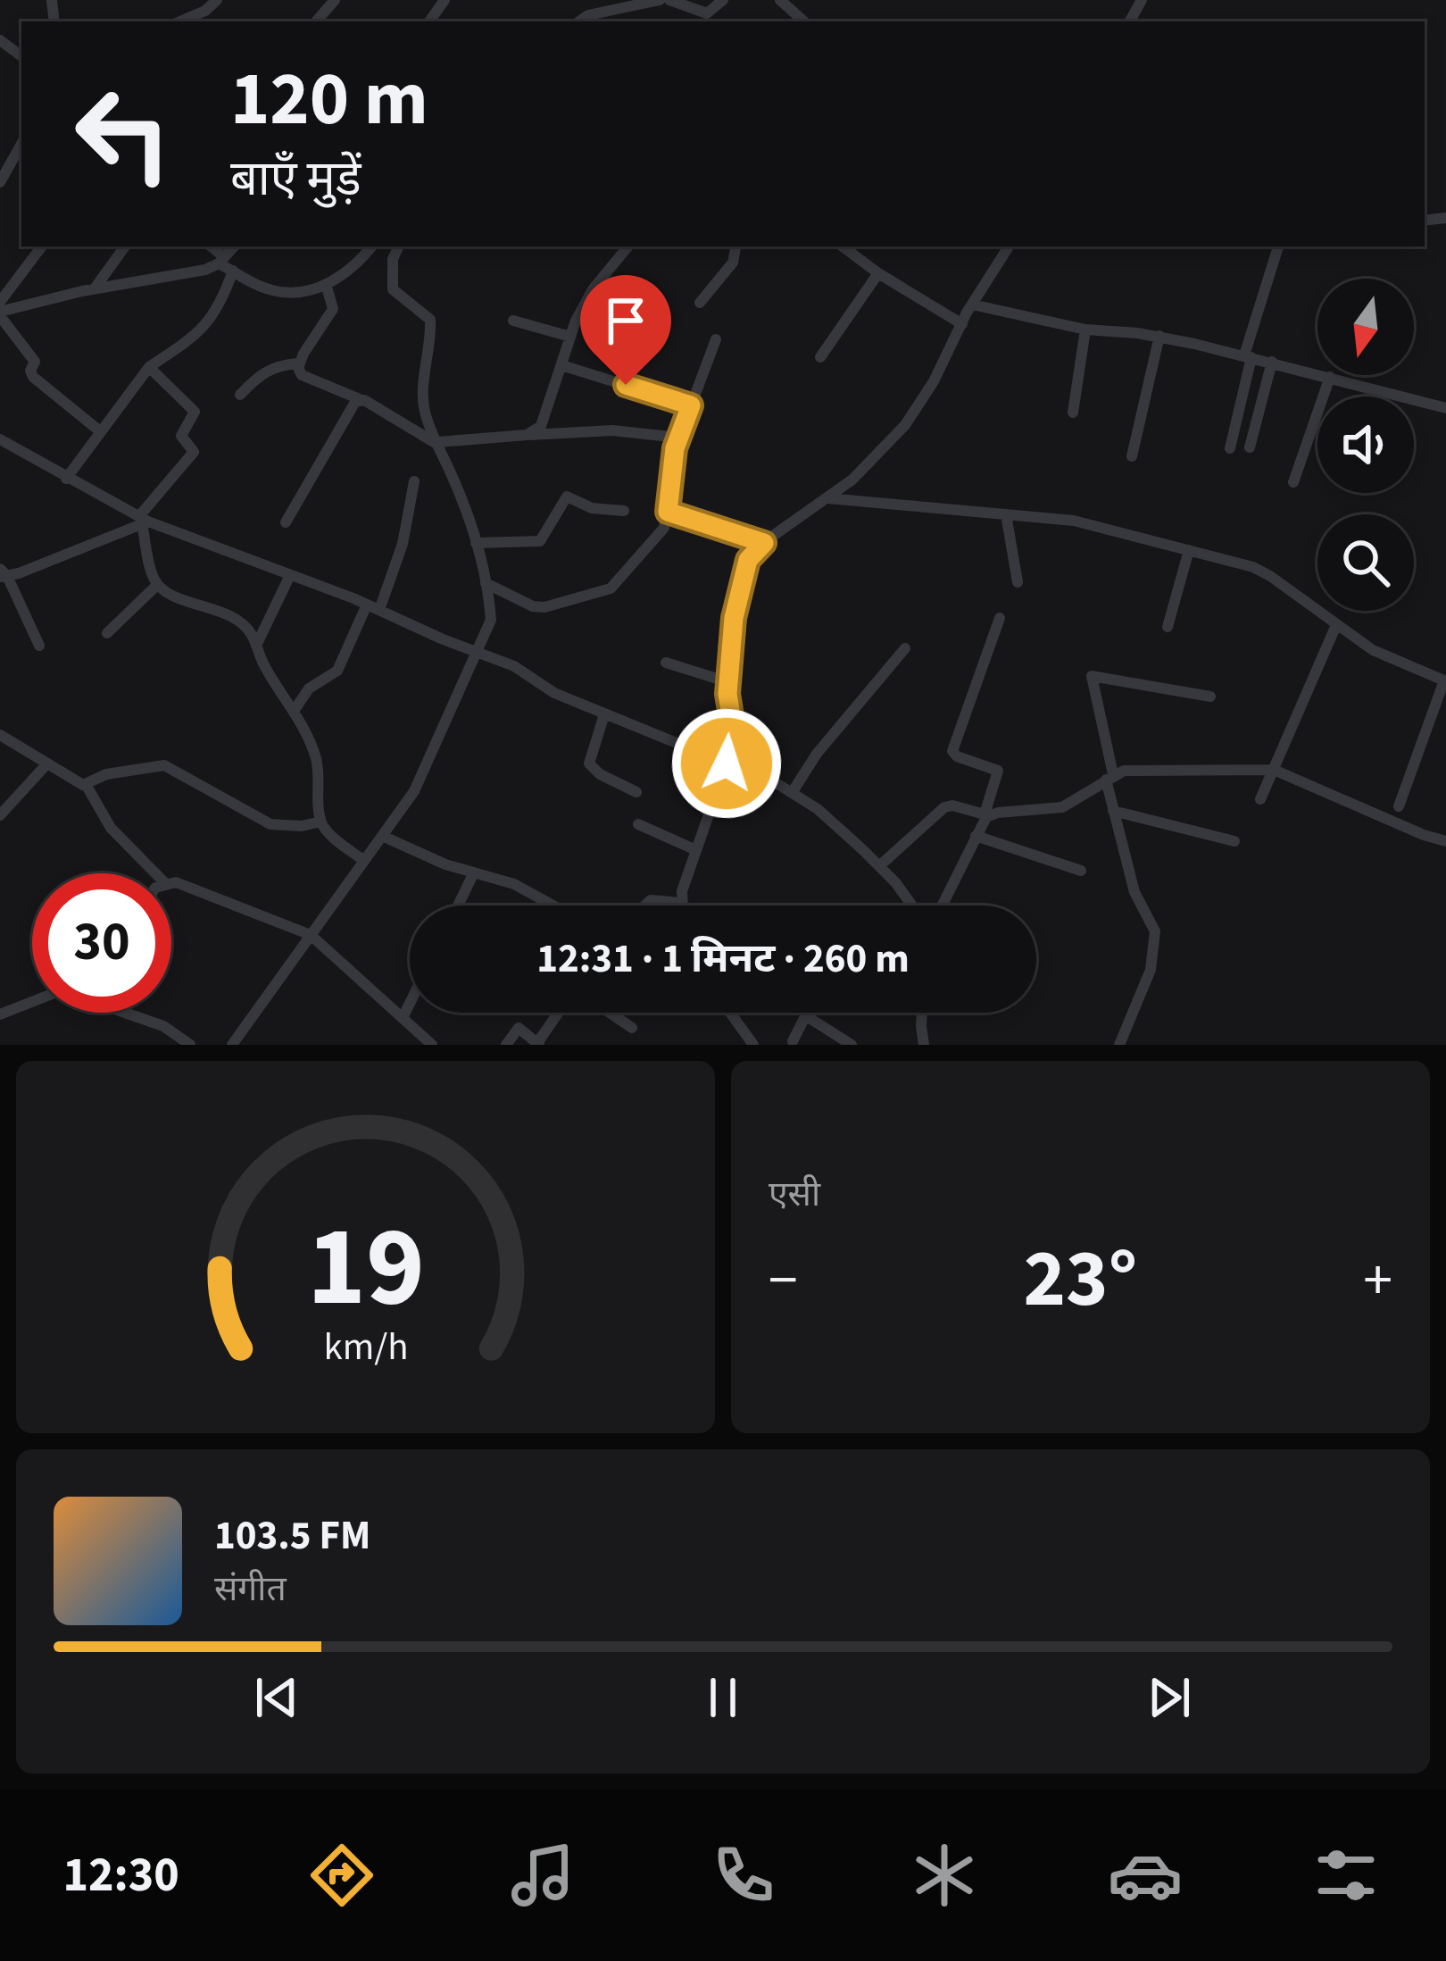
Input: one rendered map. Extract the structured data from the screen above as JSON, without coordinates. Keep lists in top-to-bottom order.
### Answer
{
  "north": "bottom",
  "page": {
    "turn": ["120 m", "बाएँ मुड़ें"],
    "limit": "30",
    "trip": "12:31 · 1 मिनट · 260 m",
    "tile": "एसी",
    "heat": ["−", "23°", "+"],
    "song": ["103.5 FM", "संगीत"],
    "tabs": "12:30",
    "gauge": ["19", "km/h"]
  }
}
